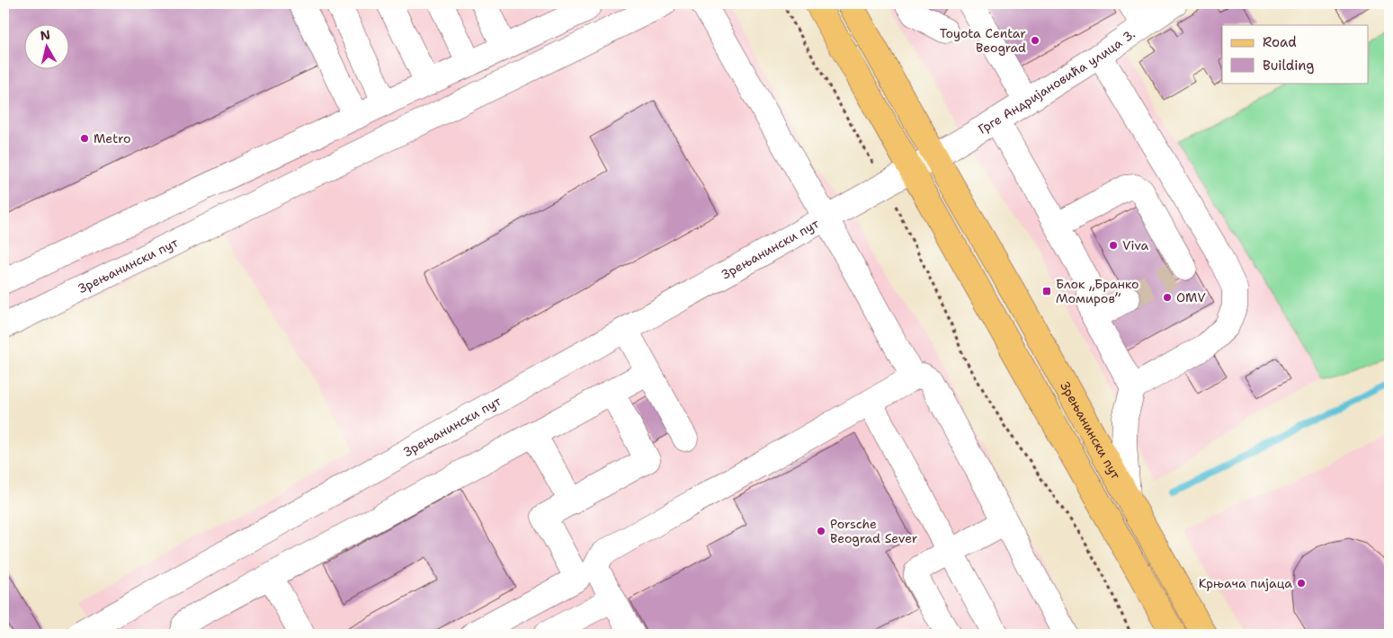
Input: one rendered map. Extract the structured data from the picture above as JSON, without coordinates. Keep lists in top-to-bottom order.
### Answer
{
  "streets": {
    "main road": ["Зрењанински пут"],
    "street": ["Грге Андријановића улица 3."]
  },
  "crossings": [
    ["Грге Андријановића улица 3.", "Зрењанински пут"]
  ],
  "places": {
    "other": [
      "Toyota Centar Beograd",
      "Metro",
      "Viva",
      "OMV",
      "Porsche Beograd Sever",
      "Крњача пијаца"
    ],
    "transit": ["Блок „Бранко Момиров”"]
  },
  "legend": ["Road", "Building"],
  "north": "top"
}
